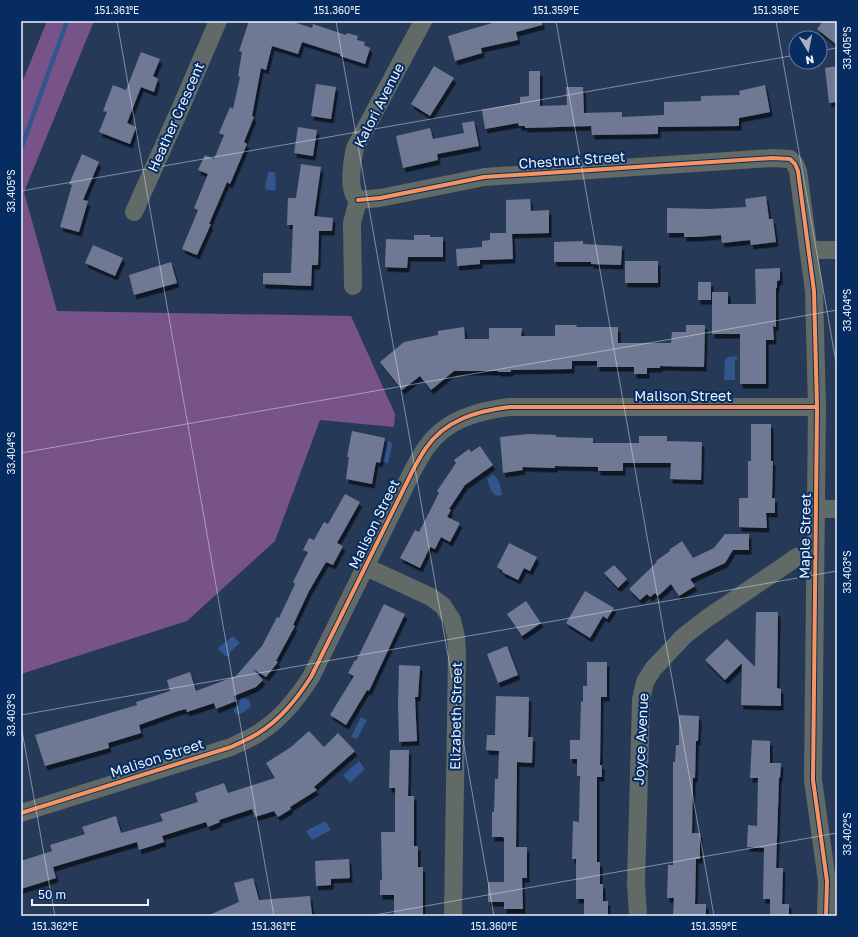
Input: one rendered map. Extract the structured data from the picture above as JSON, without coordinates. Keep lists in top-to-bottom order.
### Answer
{
  "streets": {
    "street": [
      "Kalori Avenue",
      "Heather Crescent",
      "Chestnut Street",
      "Malison Street",
      "Maple Street",
      "Elizabeth Street",
      "Joyce Avenue"
    ]
  },
  "crossings": [
    ["Kalori Avenue", "Chestnut Street"],
    ["Chestnut Street", "Maple Street"],
    ["Malison Street", "Maple Street"],
    ["Malison Street", "Elizabeth Street"],
    ["Maple Street", "Joyce Avenue"]
  ],
  "scale_bar": "50 m",
  "north": "bottom",
  "coordinates": [
    "151.361°E",
    "151.360°E",
    "151.359°E",
    "151.358°E",
    "33.405°S",
    "33.404°S",
    "33.403°S",
    "33.402°S",
    "151.362°E"
  ]
}
